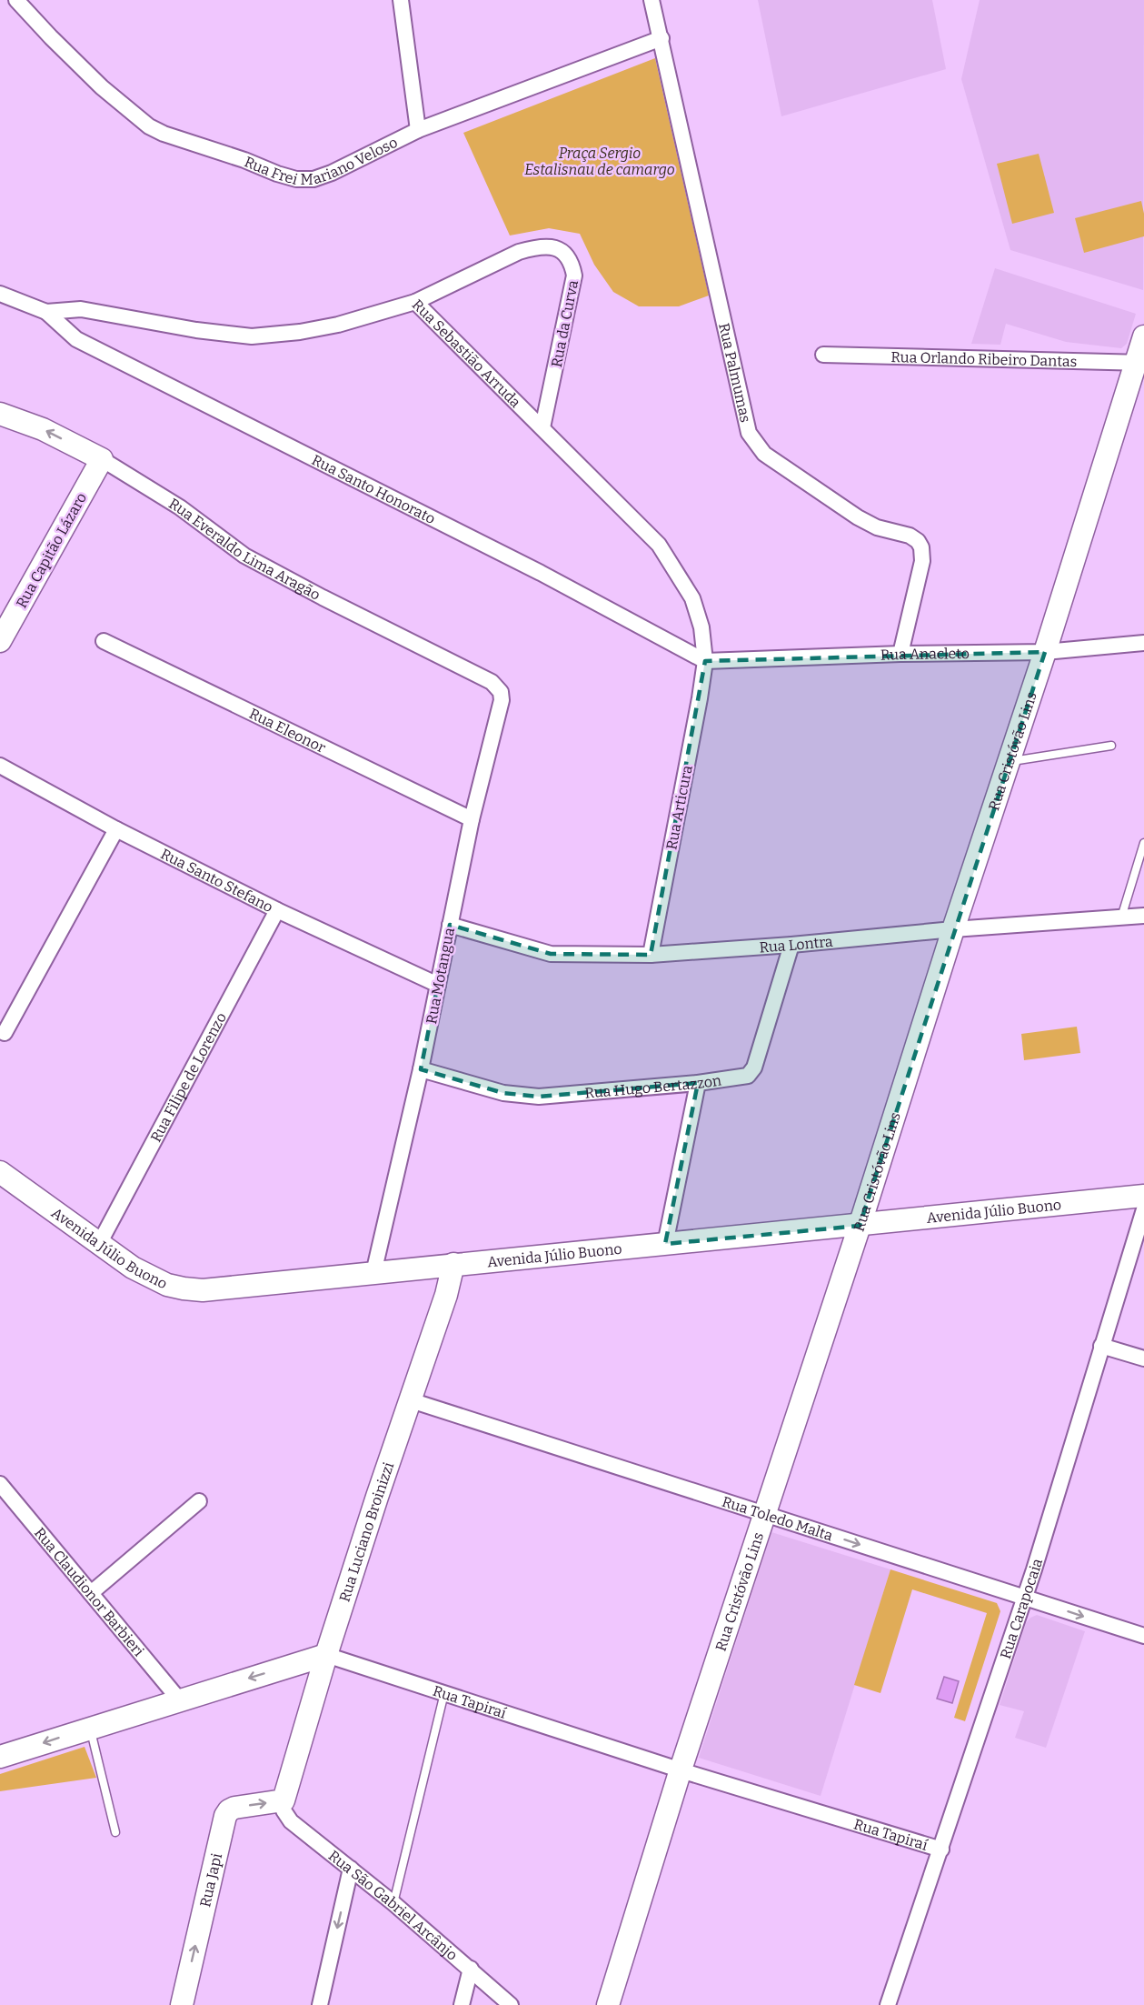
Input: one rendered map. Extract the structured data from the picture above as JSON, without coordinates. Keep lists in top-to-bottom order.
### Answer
{
  "streets": {
    "street": [
      "Rua Frei Mariano Veloso",
      "Rua da Curva",
      "Rua Sebastião Arruda",
      "Rua Orlando Ribeiro Dantas",
      "Rua Palmumas",
      "Rua Santo Honorato",
      "Rua Everaldo Lima Aragão",
      "Rua Capitão Lázaro",
      "Rua Anacleto",
      "Rua Eleonor",
      "Rua Cristóvão Lins",
      "Rua Articura",
      "Rua Santo Stefano",
      "Rua Lontra",
      "Rua Motangua",
      "Rua Filipe de Lorenzo",
      "Rua Hugo Bertazzon",
      "Avenida Júlio Buono",
      "Rua Toledo Malta",
      "Rua Luciano Broinizzi",
      "Rua Claudionor Barbieri",
      "Rua Carapocaia",
      "Rua Tapiraí",
      "Rua Japi",
      "Rua São Gabriel Arcânjo"
    ]
  },
  "crossings": [
    ["Rua Frei Mariano Veloso", "Rua Palmumas"],
    ["Rua da Curva", "Rua Sebastião Arruda"],
    ["Rua Sebastião Arruda", "Rua Santo Honorato"],
    ["Rua Sebastião Arruda", "Rua Anacleto"],
    ["Rua Sebastião Arruda", "Rua Articura"],
    ["Rua Orlando Ribeiro Dantas", "Rua Cristóvão Lins"],
    ["Rua Palmumas", "Rua Anacleto"],
    ["Rua Santo Honorato", "Rua Anacleto"],
    ["Rua Santo Honorato", "Rua Articura"],
    ["Rua Everaldo Lima Aragão", "Rua Capitão Lázaro"],
    ["Rua Everaldo Lima Aragão", "Rua Motangua"],
    ["Rua Anacleto", "Rua Cristóvão Lins"],
    ["Rua Anacleto", "Rua Articura"],
    ["Rua Eleonor", "Rua Motangua"],
    ["Rua Cristóvão Lins", "Rua Lontra"],
    ["Rua Cristóvão Lins", "Avenida Júlio Buono"],
    ["Rua Cristóvão Lins", "Rua Toledo Malta"],
    ["Rua Cristóvão Lins", "Rua Tapiraí"],
    ["Rua Articura", "Rua Lontra"],
    ["Rua Santo Stefano", "Rua Motangua"],
    ["Rua Santo Stefano", "Rua Filipe de Lorenzo"],
    ["Rua Lontra", "Rua Motangua"],
    ["Rua Lontra", "Rua Hugo Bertazzon"],
    ["Rua Motangua", "Rua Hugo Bertazzon"],
    ["Rua Motangua", "Avenida Júlio Buono"],
    ["Rua Filipe de Lorenzo", "Avenida Júlio Buono"],
    ["Avenida Júlio Buono", "Rua Luciano Broinizzi"],
    ["Rua Toledo Malta", "Rua Luciano Broinizzi"],
    ["Rua Toledo Malta", "Rua Carapocaia"],
    ["Rua Luciano Broinizzi", "Rua Tapiraí"],
    ["Rua Luciano Broinizzi", "Rua Japi"],
    ["Rua Luciano Broinizzi", "Rua São Gabriel Arcânjo"],
    ["Rua Carapocaia", "Rua Tapiraí"],
    ["Rua Japi", "Rua São Gabriel Arcânjo"]
  ],
  "one_way": ["Rua Toledo Malta", "Rua Japi"],
  "parks": ["Praça Sergio Estalisnau de camargo"]
}
